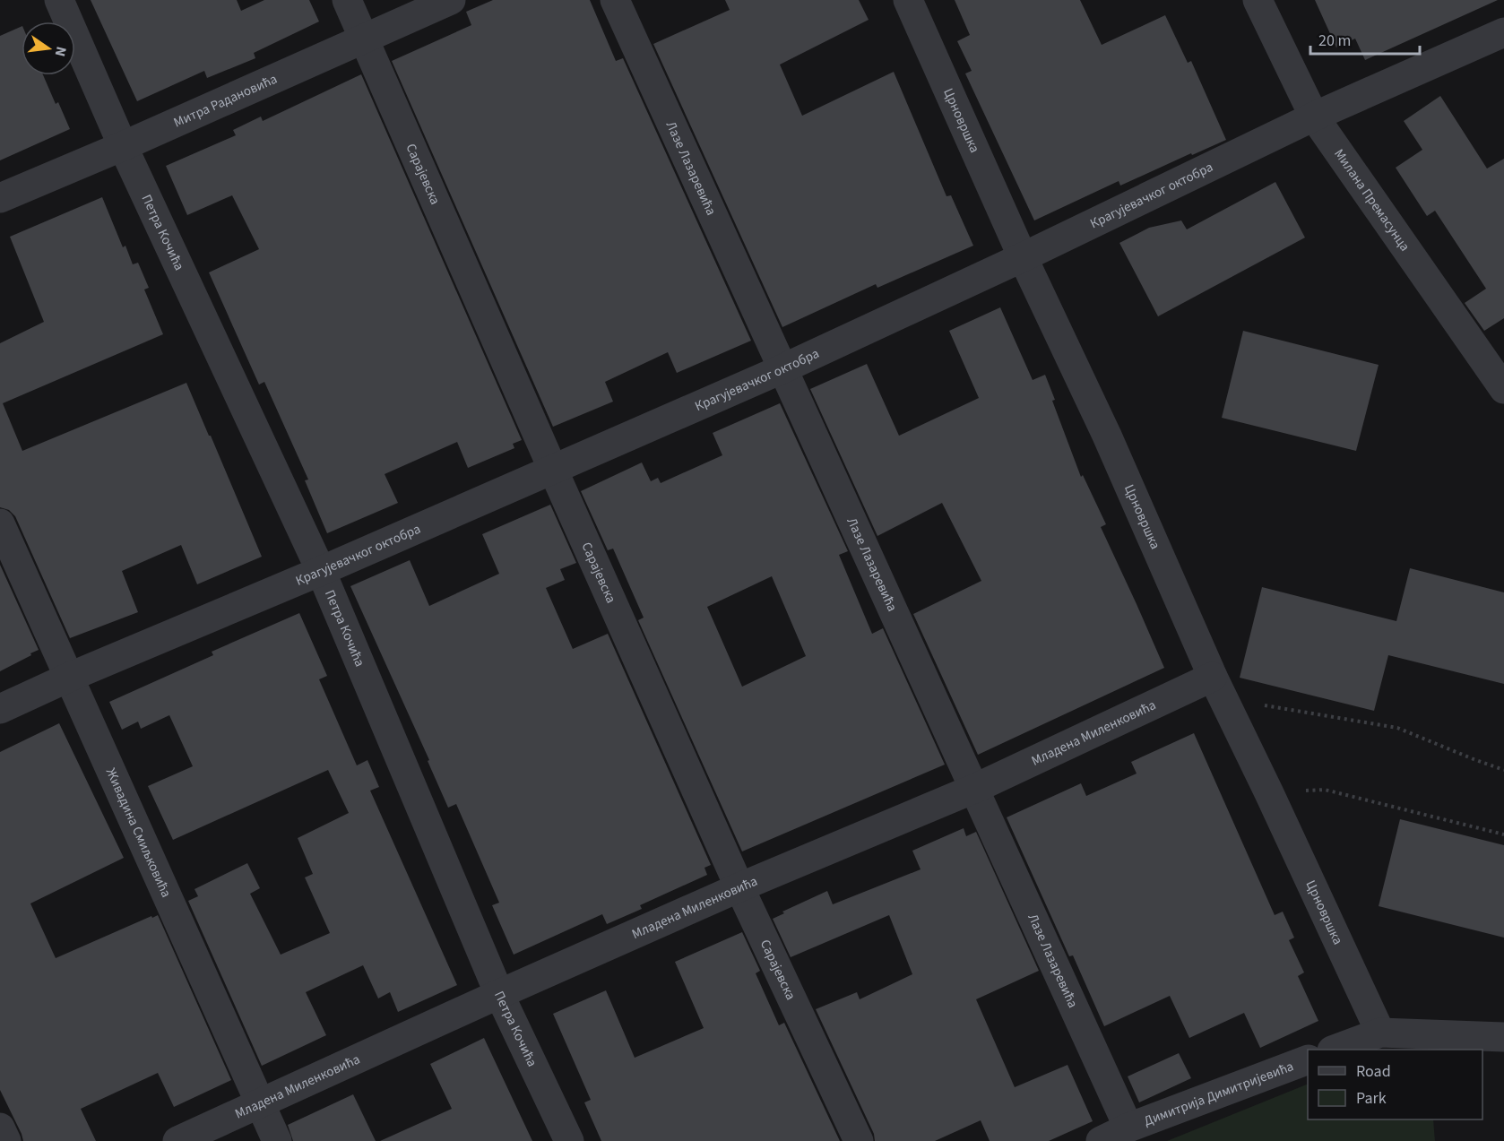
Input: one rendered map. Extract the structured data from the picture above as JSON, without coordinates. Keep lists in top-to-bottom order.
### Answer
{
  "streets": {
    "street": [
      "Митра Радановића",
      "Црновршка",
      "Лазе Лазаревића",
      "Сарајевска",
      "Крагујевачког октобра",
      "Милана Премасунца",
      "Петра Кочића",
      "Младена Миленковића",
      "Живадина Смиљковића",
      "Димитрија Димитријевића"
    ]
  },
  "crossings": [
    ["Митра Радановића", "Сарајевска"],
    ["Митра Радановића", "Петра Кочића"],
    ["Црновршка", "Крагујевачког октобра"],
    ["Црновршка", "Младена Миленковића"],
    ["Лазе Лазаревића", "Крагујевачког октобра"],
    ["Лазе Лазаревића", "Младена Миленковића"],
    ["Лазе Лазаревића", "Димитрија Димитријевића"],
    ["Сарајевска", "Крагујевачког октобра"],
    ["Сарајевска", "Младена Миленковића"],
    ["Крагујевачког октобра", "Милана Премасунца"],
    ["Крагујевачког октобра", "Петра Кочића"],
    ["Крагујевачког октобра", "Живадина Смиљковића"],
    ["Петра Кочића", "Младена Миленковића"],
    ["Младена Миленковића", "Живадина Смиљковића"]
  ],
  "legend": ["Road", "Park"],
  "scale_bar": "20 m",
  "north": "right"
}
